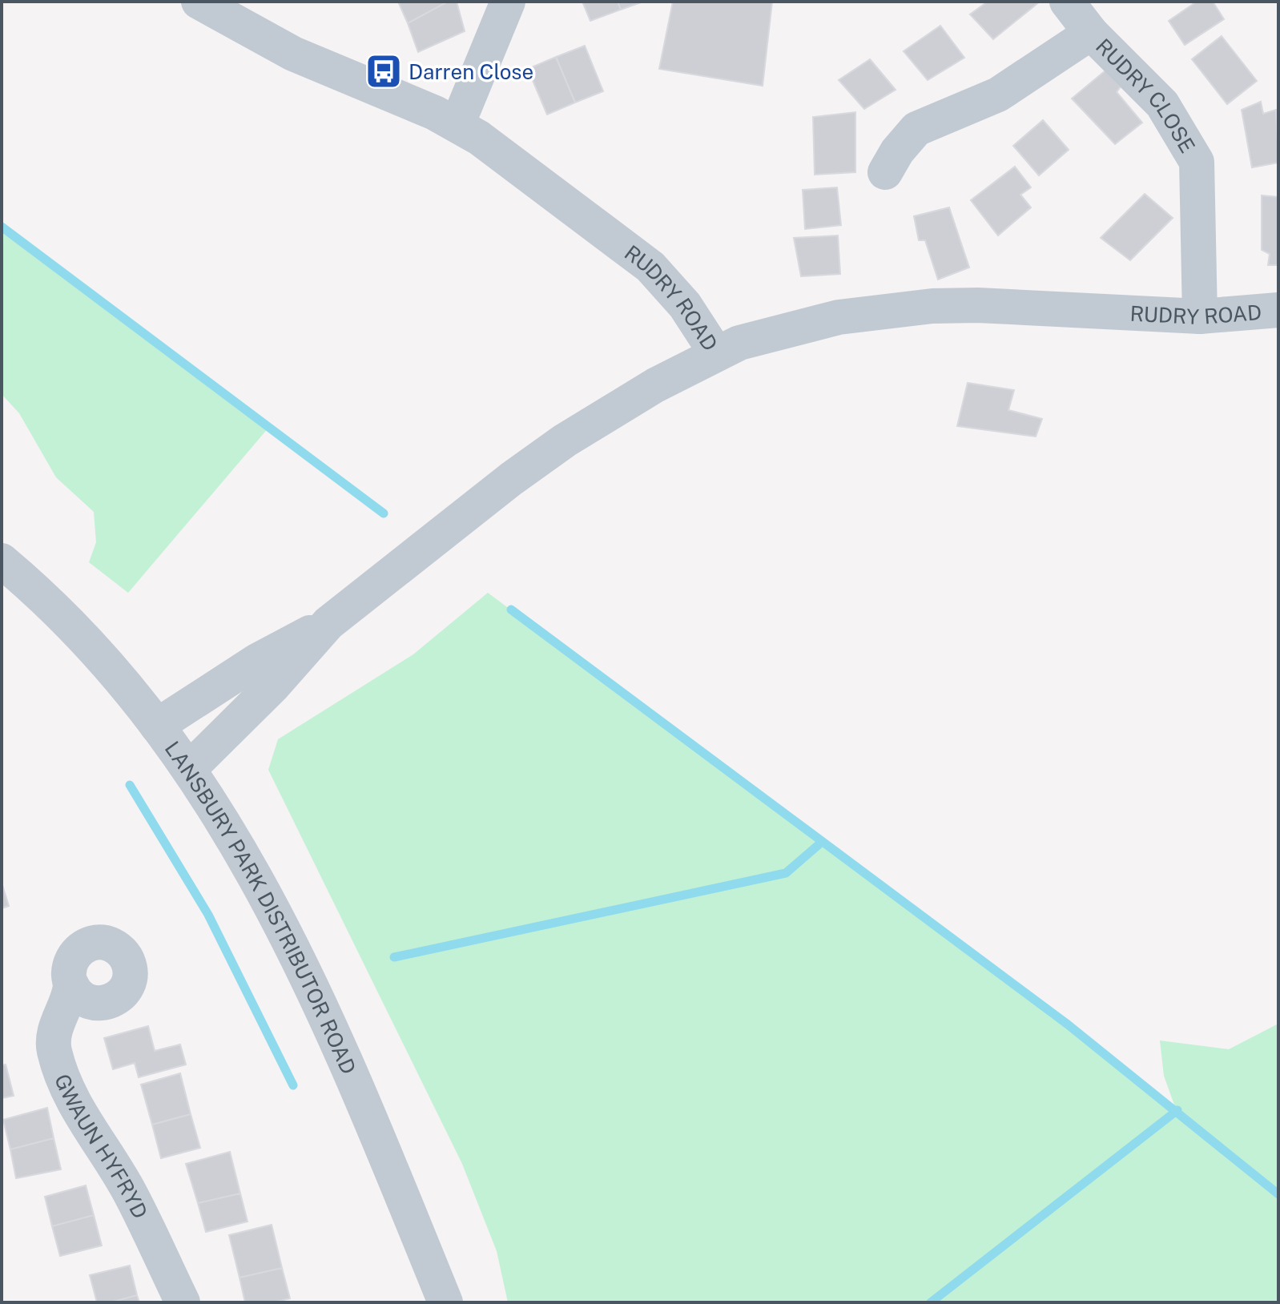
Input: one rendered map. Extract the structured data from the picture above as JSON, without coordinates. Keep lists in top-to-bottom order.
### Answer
{
  "streets": {
    "street": [
      "RUDRY CLOSE",
      "RUDRY ROAD",
      "LANSBURY PARK DISTRIBUTOR ROAD",
      "GWAUN HYFRYD"
    ]
  },
  "crossings": [
    ["RUDRY CLOSE", "RUDRY ROAD"]
  ],
  "places": {
    "bus stop": ["Darren Close"]
  }
}
